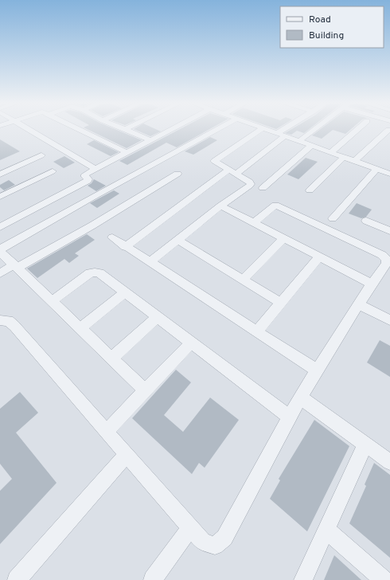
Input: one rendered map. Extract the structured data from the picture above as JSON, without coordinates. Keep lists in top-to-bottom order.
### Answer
{
  "legend": ["Road", "Building"]
}
